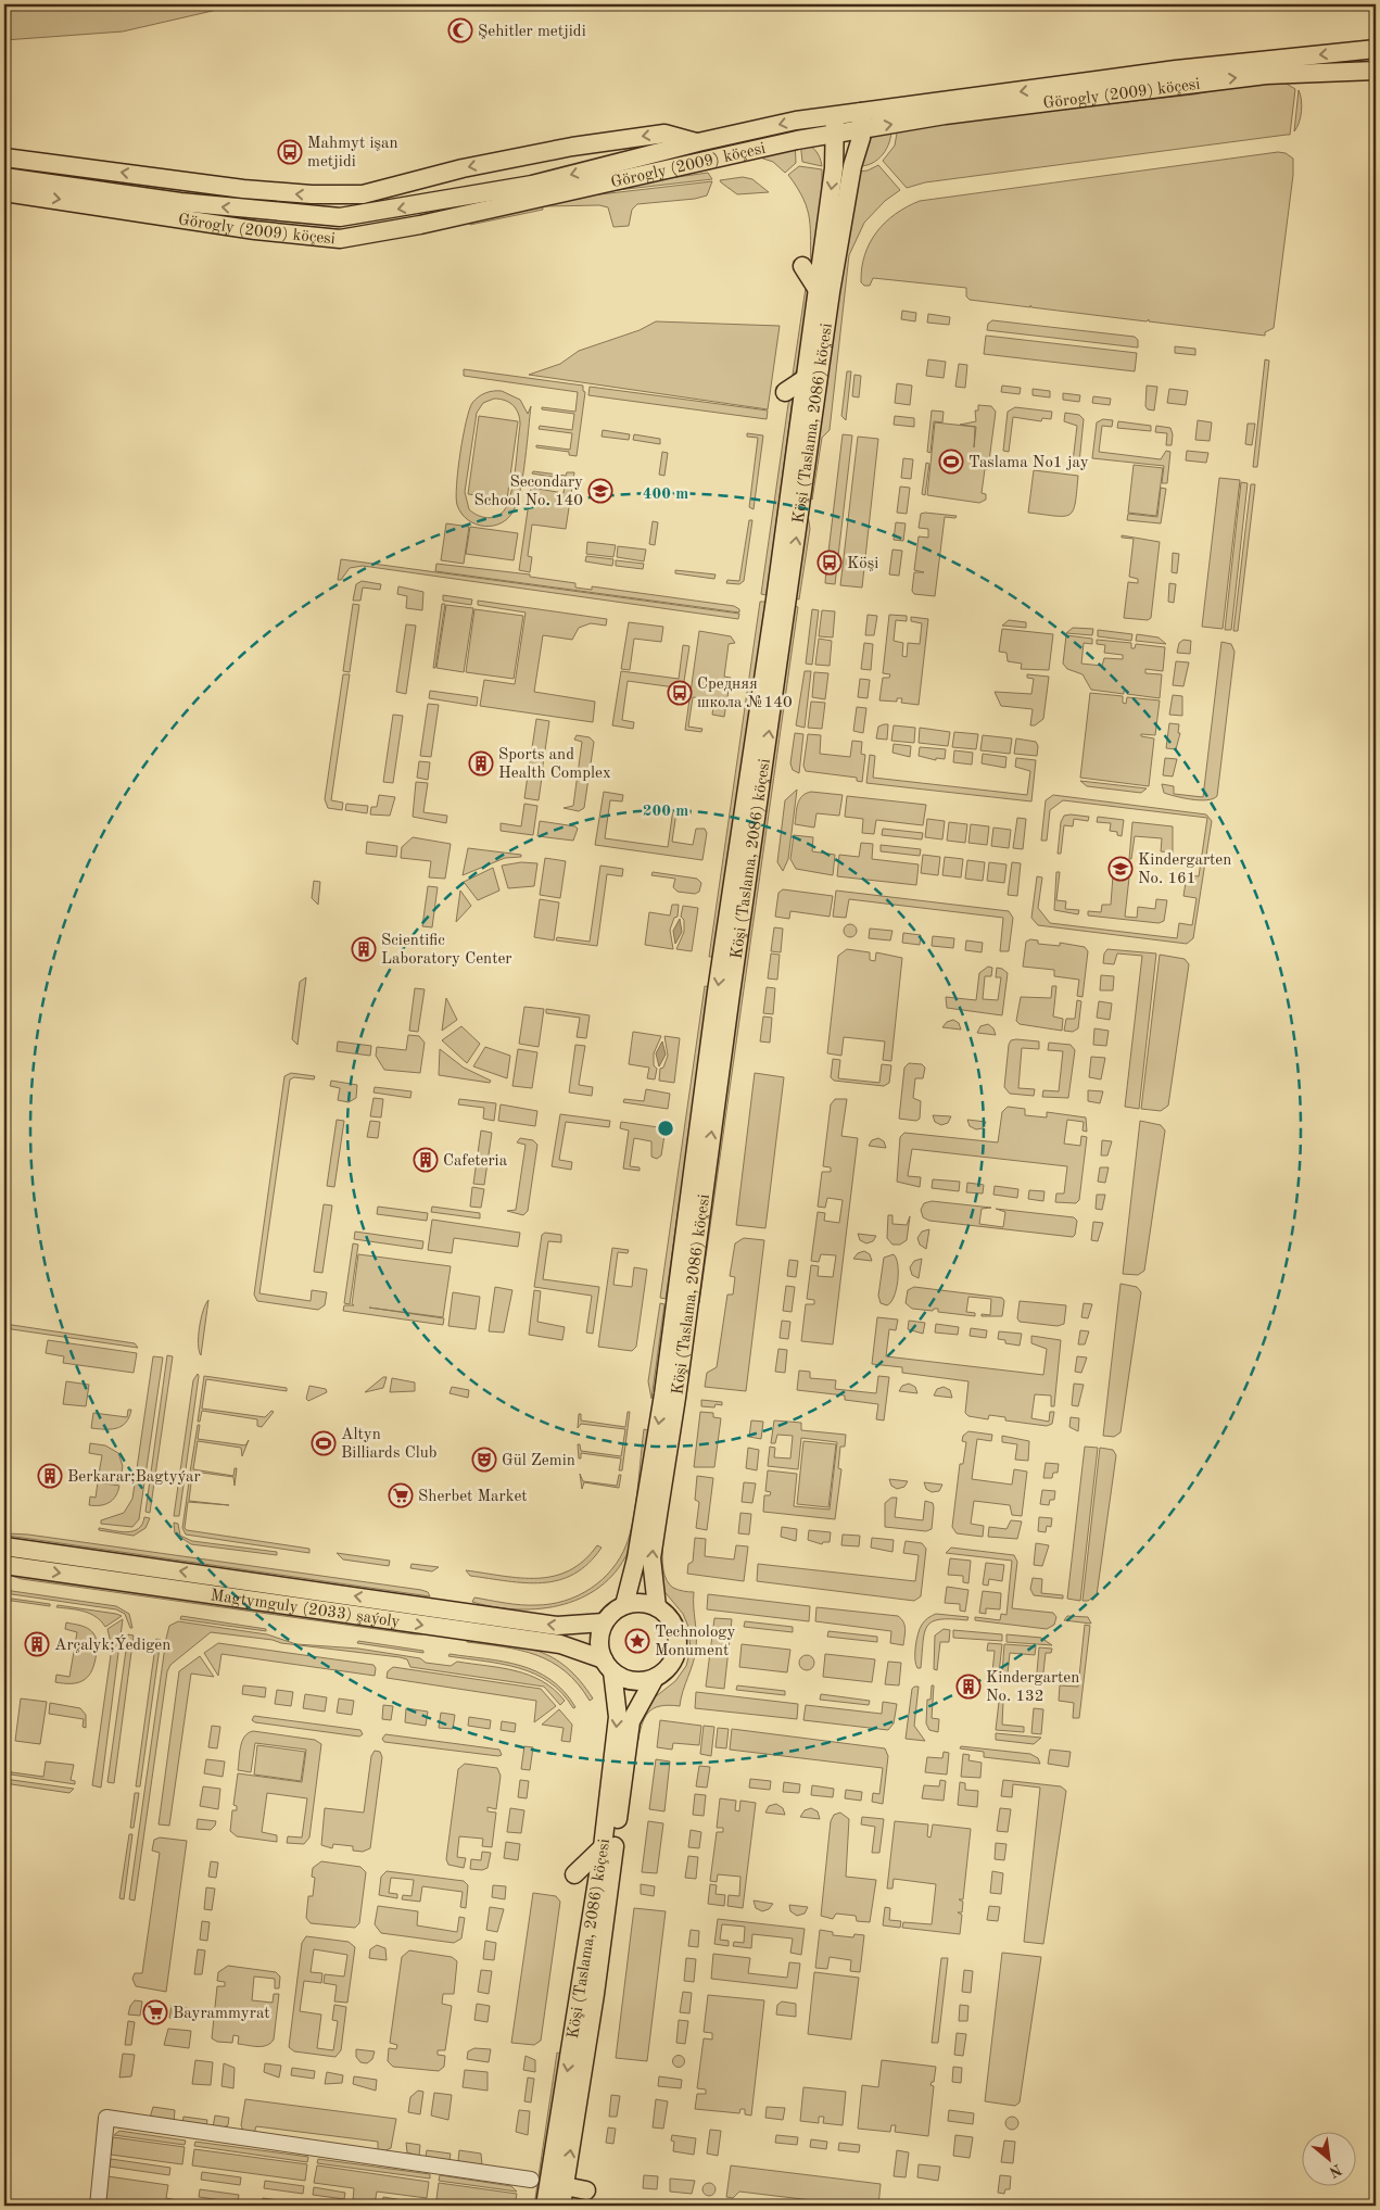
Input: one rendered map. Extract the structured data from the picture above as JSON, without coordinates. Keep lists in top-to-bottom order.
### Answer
{
  "streets": {
    "main road": ["Görogly (2009) köçesi", "Köşi (Taslama, 2086) köçesi", "Magtymguly (2033) şaýoly"]
  },
  "crossings": [
    ["Görogly (2009) köçesi", "Köşi (Taslama, 2086) köçesi"],
    ["Köşi (Taslama, 2086) köçesi", "Magtymguly (2033) şaýoly"]
  ],
  "places": {
    "mosque": ["Şehitler metjidi"],
    "bus stop": ["Mahmyt işan metjidi", "Köşi", "Средняя школа №140"],
    "sports": ["Taslama No1 jay", "Altyn Billiards Club"],
    "school or university": ["Secondary School No. 140", "Kindergarten No. 161"],
    "building": [
      "Sports and Health Complex",
      "Scientific Laboratory Center",
      "Cafeteria",
      "Berkarar;Bagtyýar",
      "Arçalyk;Ýedigen",
      "Kindergarten No. 132"
    ],
    "theatre": ["Gül Zemin"],
    "supermarket": ["Sherbet Market", "Bayrammyrat"],
    "place": ["Technology Monument"]
  },
  "north": "bottom right",
  "rings": ["400 m", "200 m"]
}
